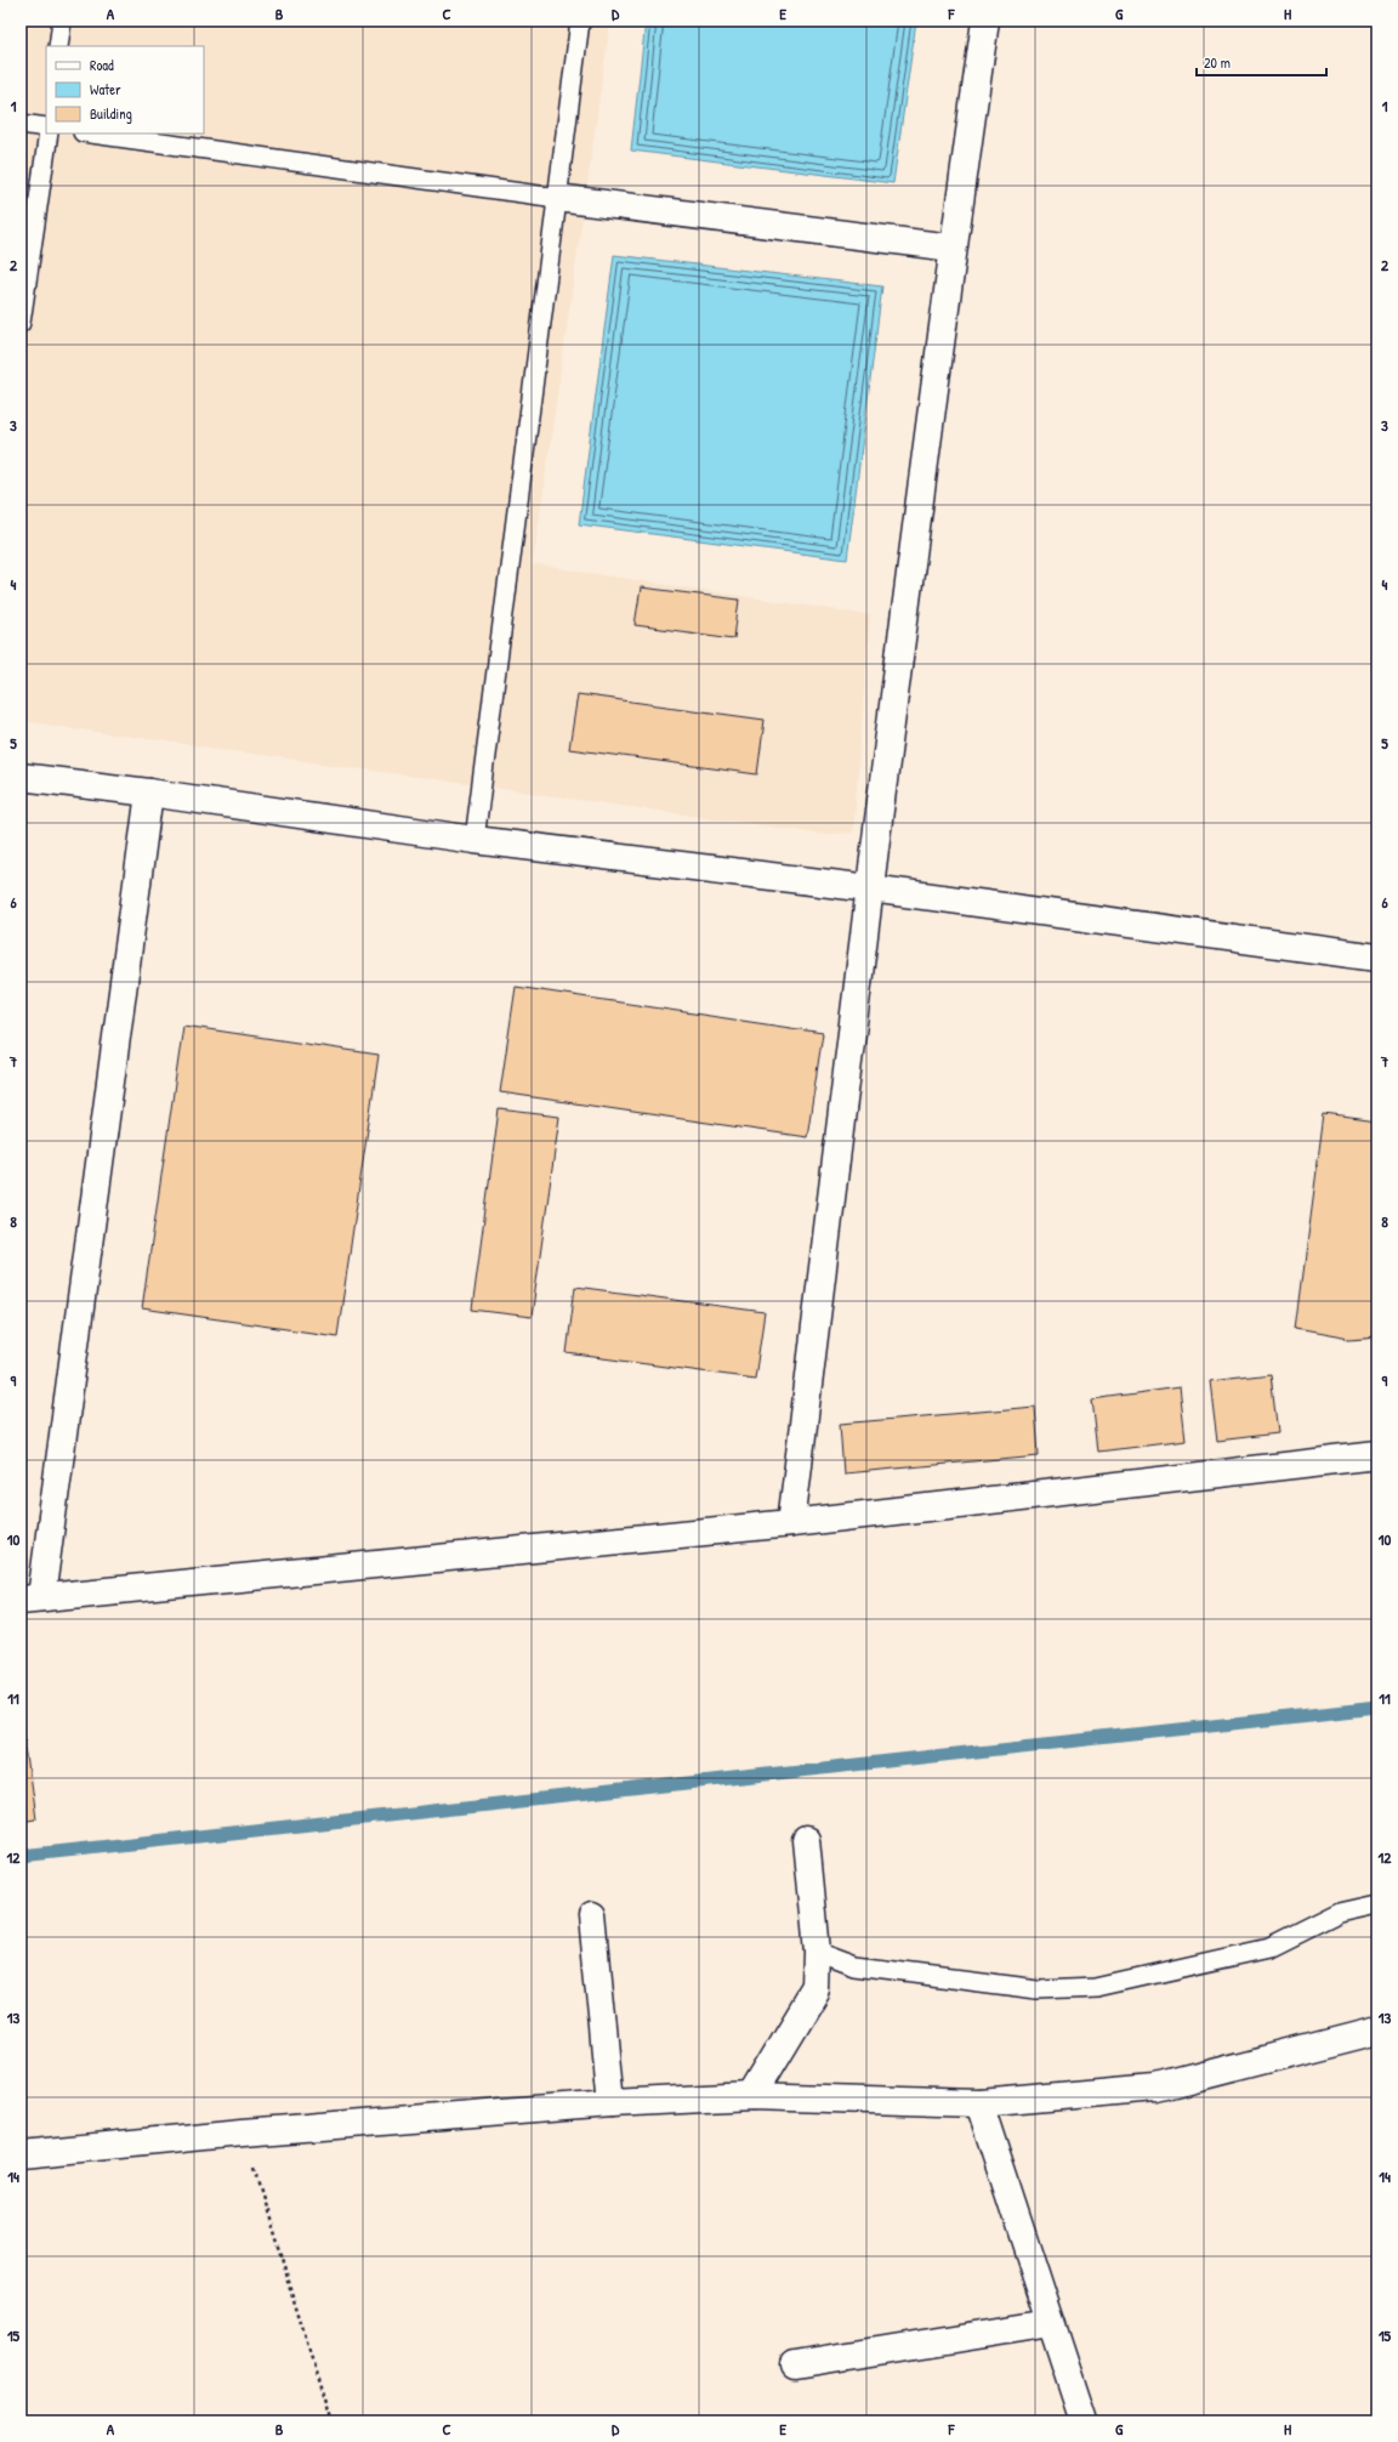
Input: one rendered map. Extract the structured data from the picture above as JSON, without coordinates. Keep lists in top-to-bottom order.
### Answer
{
  "legend": ["Road", "Water", "Building"],
  "scale_bar": "20 m",
  "grid": {
    "columns": [
      "A",
      "B",
      "C",
      "D",
      "E",
      "F",
      "G",
      "H"
    ],
    "rows": [
      "1",
      "2",
      "3",
      "4",
      "5",
      "6",
      "7",
      "8",
      "9",
      "10",
      "11",
      "12",
      "13",
      "14",
      "15"
    ]
  }
}
